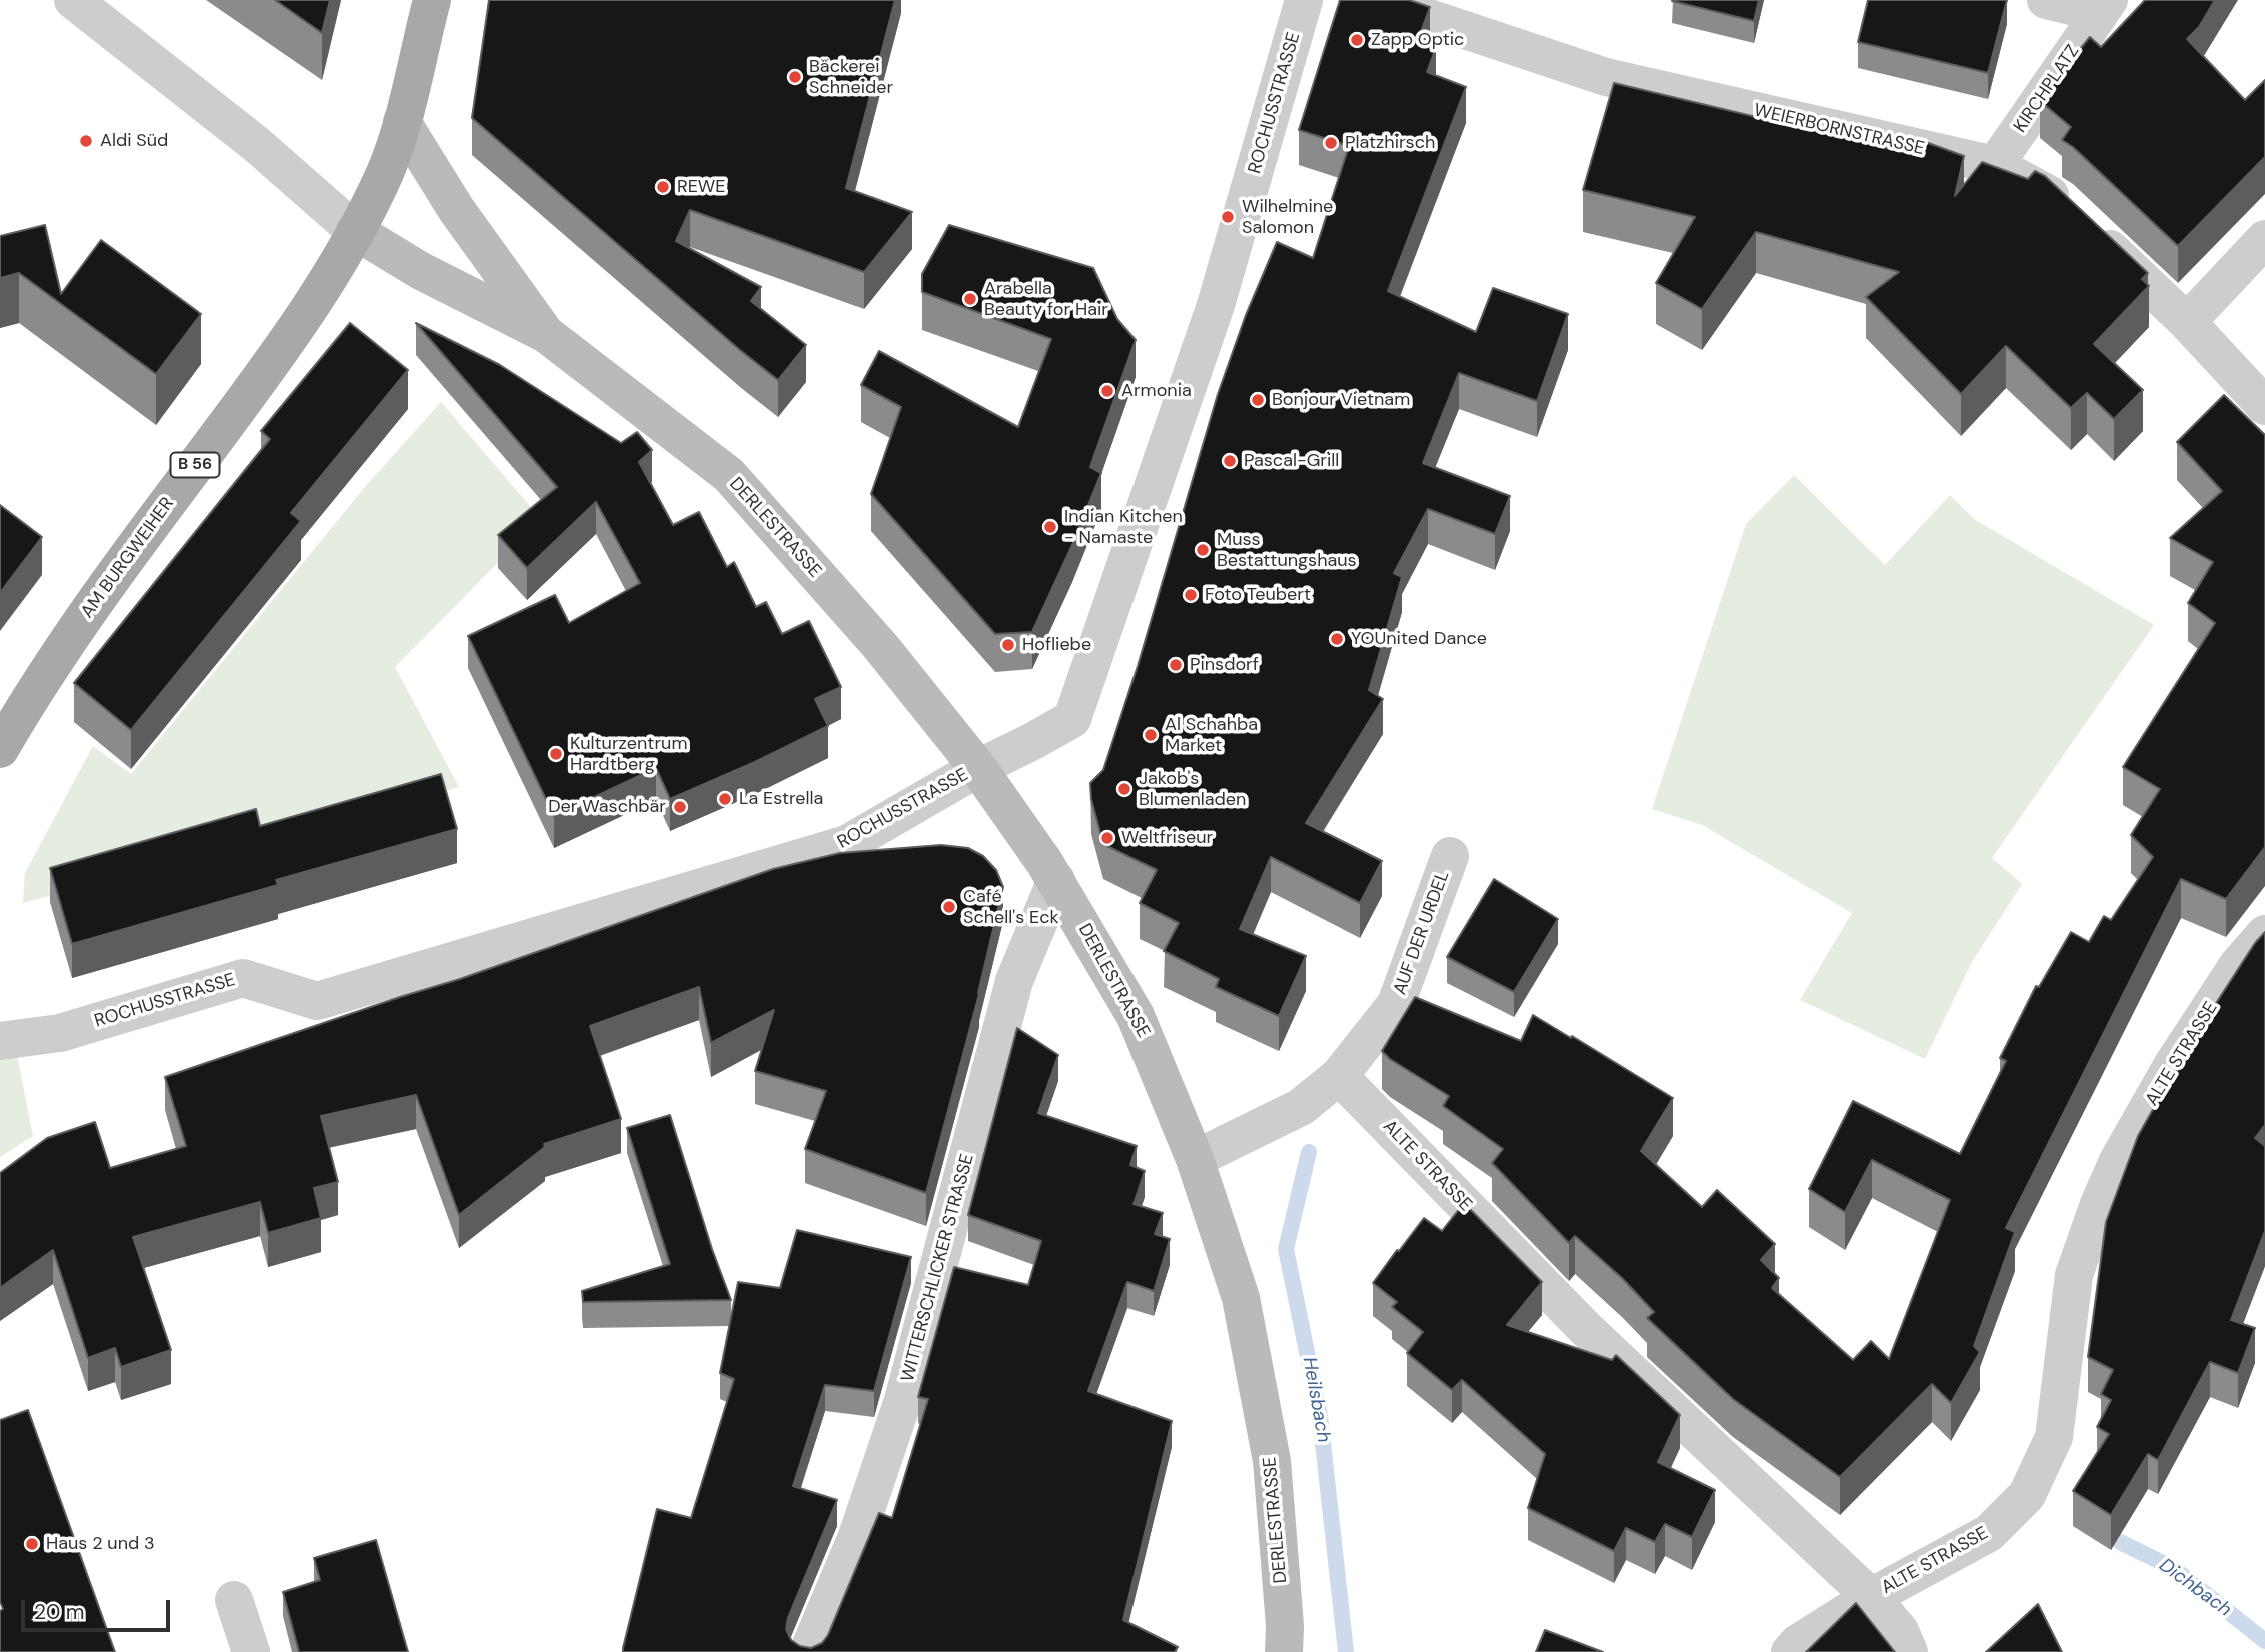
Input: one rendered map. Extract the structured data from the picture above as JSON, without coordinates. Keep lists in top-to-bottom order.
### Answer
{
  "streets": {
    "main road": ["B 56", "AM BURGWEIHER"],
    "street": [
      "KIRCHPLATZ",
      "ROCHUSSTRASSE",
      "WEIERBORNSTRASSE",
      "DERLESTRASSE",
      "AUF DER URDEL",
      "ALTE STRASSE",
      "WITTERSCHLICKER STRASSE"
    ]
  },
  "crossings": [
    ["KIRCHPLATZ", "WEIERBORNSTRASSE"],
    ["ROCHUSSTRASSE", "DERLESTRASSE"],
    ["DERLESTRASSE", "AM BURGWEIHER"],
    ["DERLESTRASSE", "AUF DER URDEL"],
    ["DERLESTRASSE", "WITTERSCHLICKER STRASSE"],
    ["AUF DER URDEL", "ALTE STRASSE"]
  ],
  "water": ["Heilsbach", "Dichbach"],
  "places": [
    "Zapp Optic",
    "Bäckerei Schneider",
    "Aldi Süd",
    "Platzhirsch",
    "REWE",
    "Wilhelmine Salomon",
    "Arabella Beauty for Hair",
    "Armonia",
    "Bonjour Vietnam",
    "Pascal-Grill",
    "Indian Kitchen - Namaste",
    "Muss Bestattungshaus",
    "Foto Teubert",
    "YOUnited Dance",
    "Hofliebe",
    "Pinsdorf",
    "Al Schahba Market",
    "Kulturzentrum Hardtberg",
    "Jakob's Blumenladen",
    "La Estrella",
    "Der Waschbär",
    "Weltfriseur",
    "Café Schell's Eck",
    "Haus 2 und 3"
  ],
  "scale_bar": "20 m"
}
